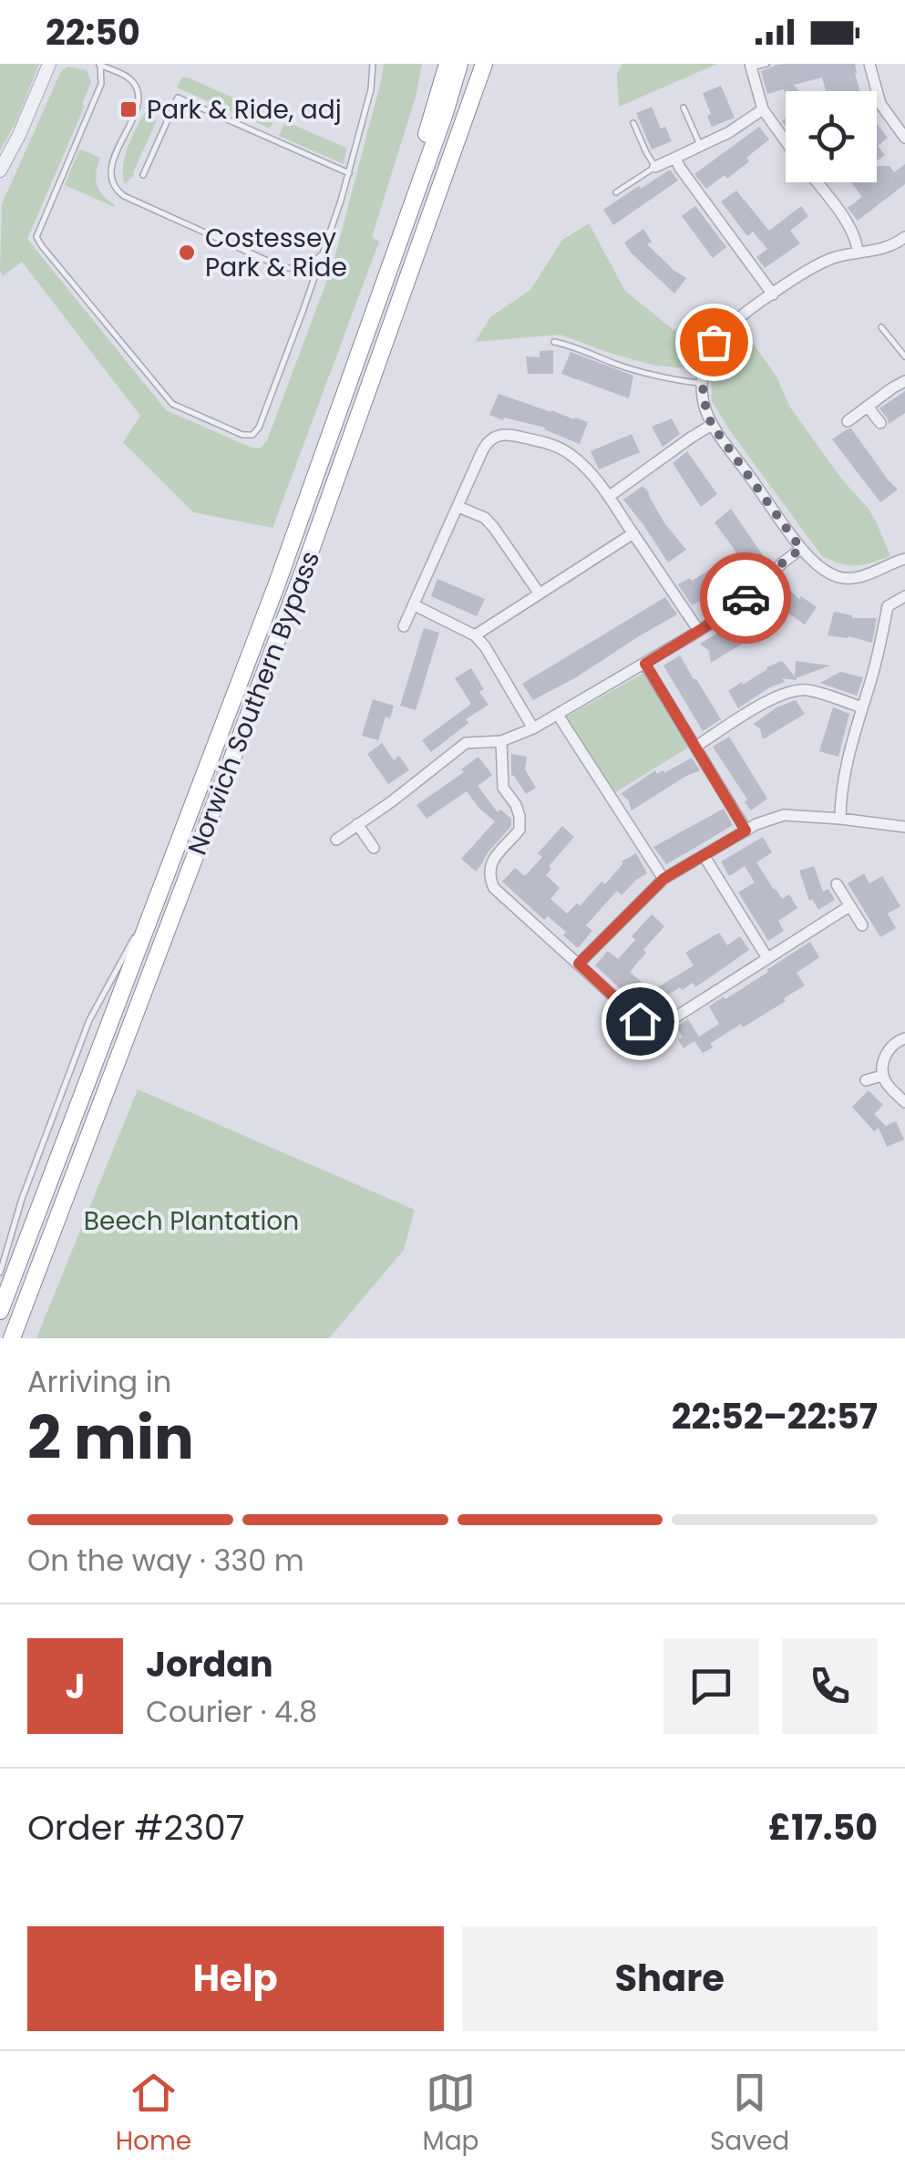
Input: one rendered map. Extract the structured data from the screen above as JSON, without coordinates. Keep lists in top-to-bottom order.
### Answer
{
  "streets": {
    "highway": ["Norwich Southern Bypass"]
  },
  "parks": ["Beech Plantation"],
  "places": {
    "transit": ["Park & Ride, adj"],
    "other": ["Costessey Park & Ride"]
  },
  "page": {
    "status": "22:50",
    "heading": ["2 min", "Arriving in", "22:52–22:57"],
    "panel": [
      "Jordan",
      "Courier · 4.8",
      "Order #2307",
      "£17.50"
    ],
    "bar": "On the way · 330 m",
    "round": "J",
    "buttons": ["Help", "Share"],
    "tabs": ["Home", "Map", "Saved"]
  }
}
